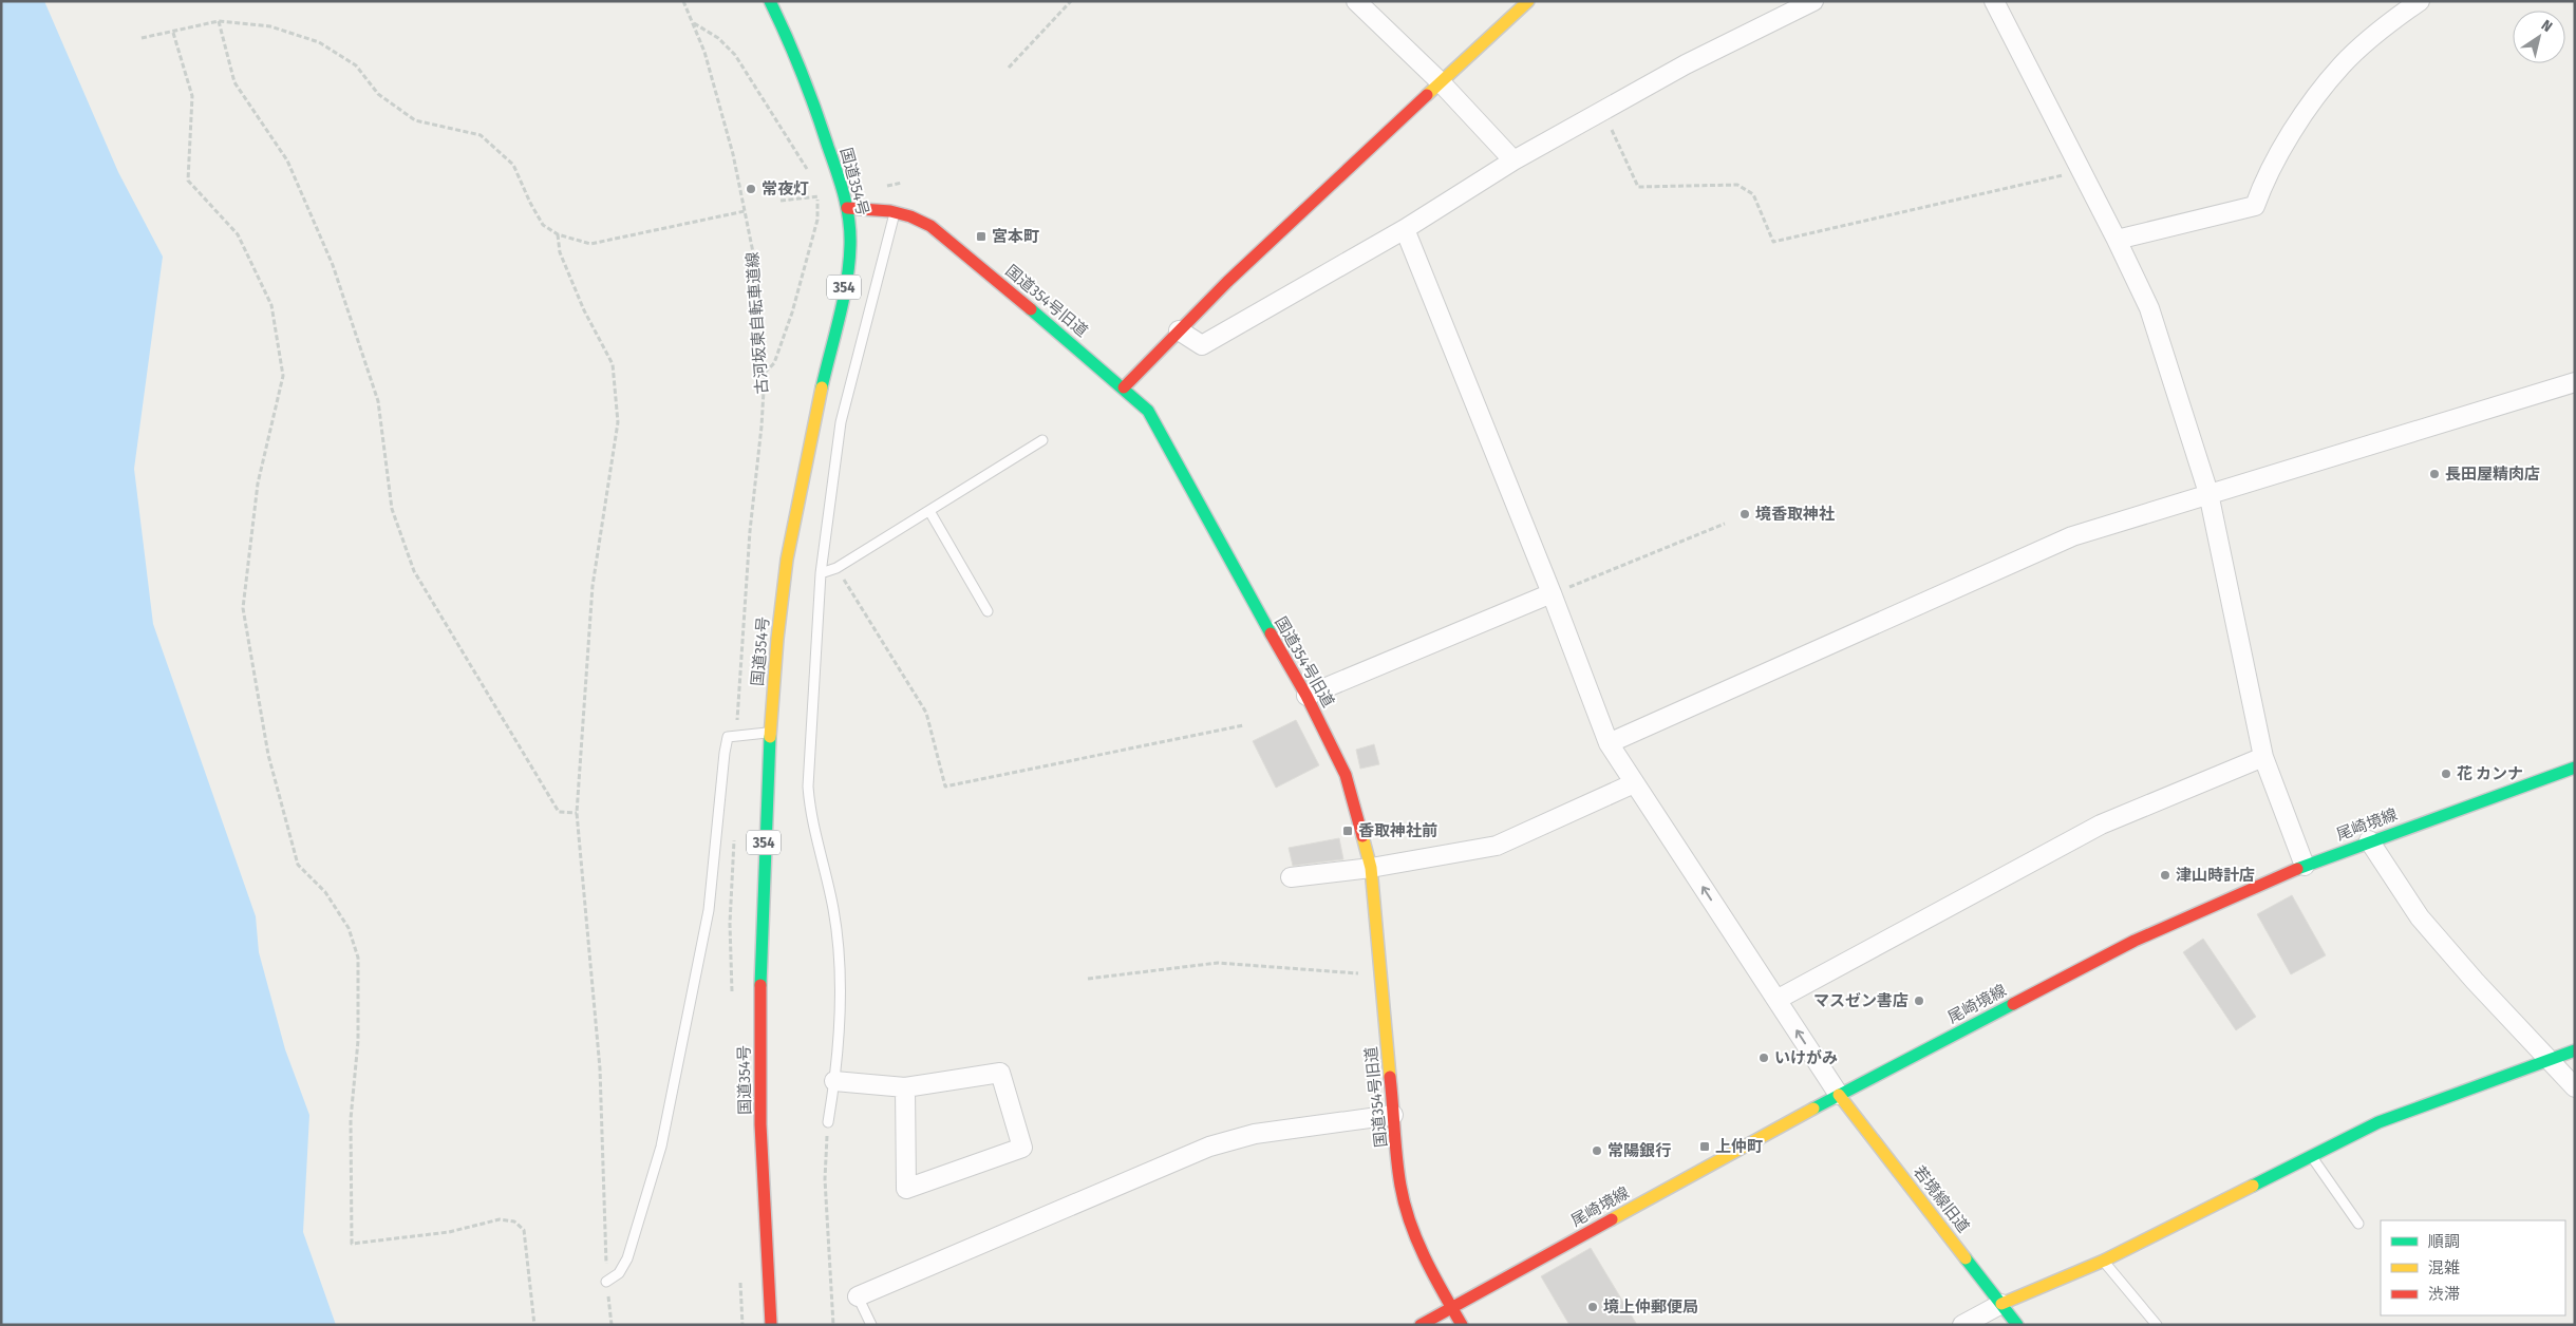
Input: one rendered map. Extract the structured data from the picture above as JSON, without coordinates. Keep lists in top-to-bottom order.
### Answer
{
  "streets": {
    "main road": [
      "国道354号",
      "354",
      "国道354号旧道",
      "尾崎境線",
      "若境線旧道"
    ],
    "path": ["古河坂東自転車道線"]
  },
  "crossings": [
    ["国道354号", "国道354号旧道"],
    ["国道354号旧道", "尾崎境線"],
    ["尾崎境線", "若境線旧道"]
  ],
  "places": {
    "other": [
      "常夜灯",
      "長田屋精肉店",
      "境香取神社",
      "花 カンナ",
      "津山時計店",
      "マスゼン書店",
      "いけがみ",
      "常陽銀行",
      "境上仲郵便局"
    ],
    "transit": ["宮本町", "香取神社前", "上仲町"]
  },
  "legend": ["順調", "混雑", "渋滞"],
  "north": "top right"
}
